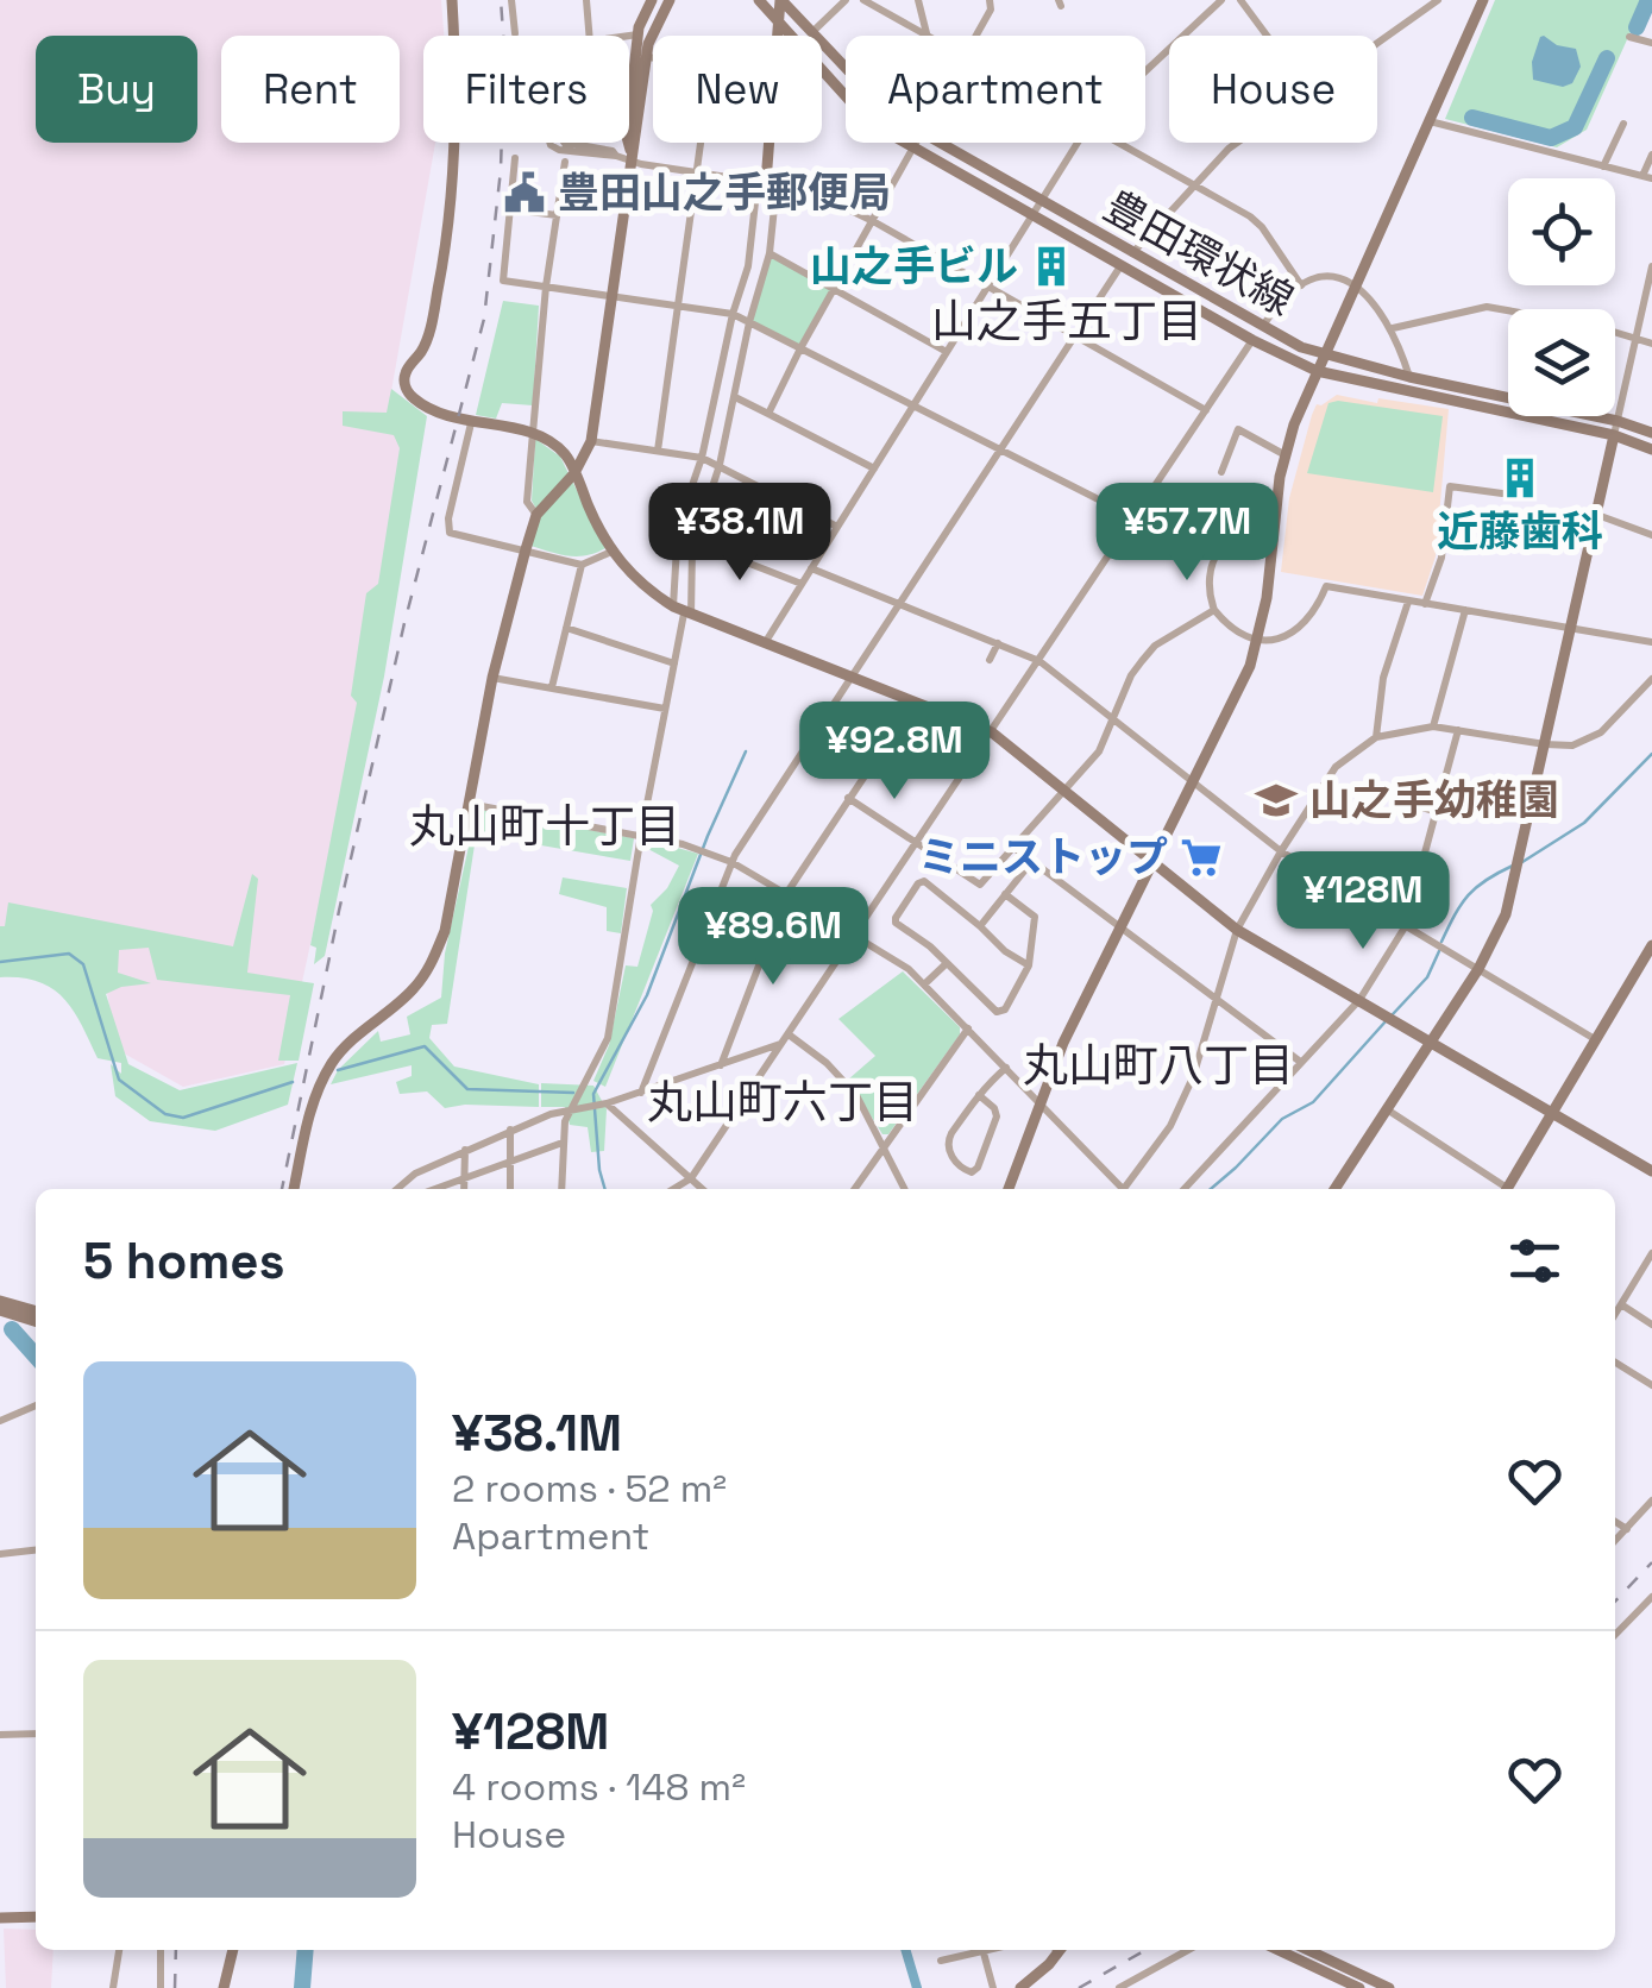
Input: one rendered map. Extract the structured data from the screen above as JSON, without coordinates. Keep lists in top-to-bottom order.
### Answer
{
  "streets": {
    "street": ["豊田環状線"]
  },
  "districts": [
    "山之手五丁目",
    "丸山町十丁目",
    "丸山町八丁目",
    "丸山町六丁目"
  ],
  "places": {
    "public building": ["豊田山之手郵便局"],
    "building": ["山之手ビル", "近藤歯科"],
    "school or university": ["山之手幼稚園"],
    "supermarket": ["ミニストップ"]
  },
  "page": {
    "chip": [
      "Buy",
      "Rent",
      "Filters",
      "New",
      "Apartment",
      "House"
    ],
    "price": [
      "¥38.1M",
      "¥57.7M",
      "¥92.8M",
      "¥128M",
      "¥89.6M"
    ],
    "heading": "5 homes",
    "list": [
      {
        "name": "¥38.1M",
        "note": "2 rooms · 52 m² · Apartment"
      },
      {
        "name": "¥128M",
        "note": "4 rooms · 148 m² · House"
      }
    ]
  }
}
